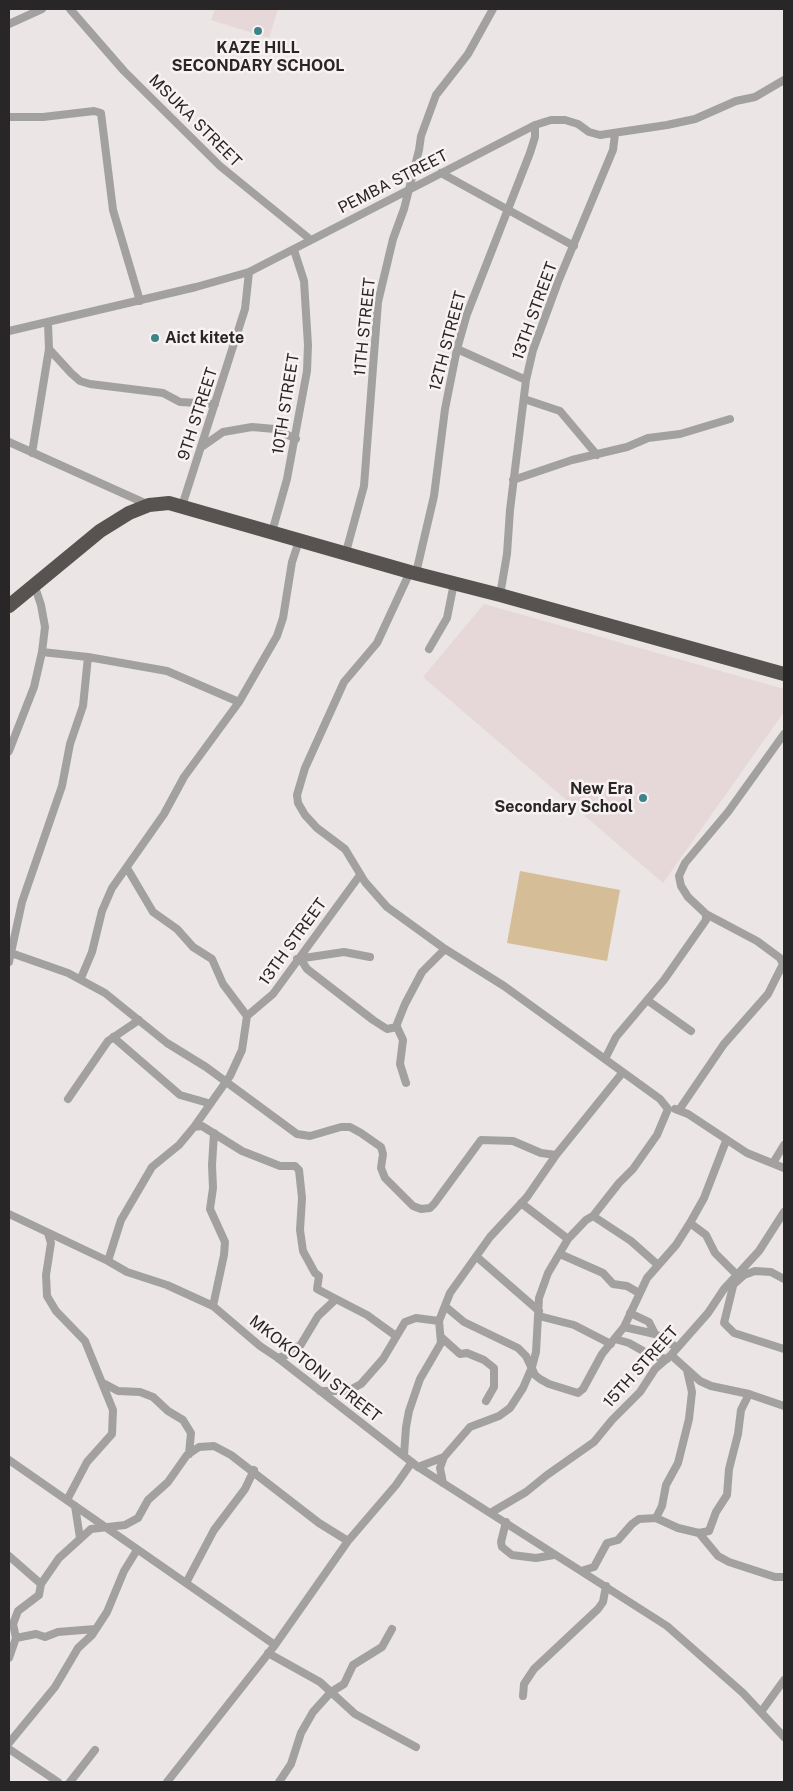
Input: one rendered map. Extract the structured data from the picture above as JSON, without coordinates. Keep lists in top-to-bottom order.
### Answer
{
  "streets": {
    "street": [
      "MSUKA STREET",
      "PEMBA STREET",
      "13TH STREET",
      "11TH STREET",
      "12TH STREET",
      "10TH STREET",
      "9TH STREET",
      "15TH STREET",
      "MKOKOTONI STREET"
    ]
  },
  "crossings": [
    ["MSUKA STREET", "PEMBA STREET"],
    ["PEMBA STREET", "13TH STREET"],
    ["PEMBA STREET", "11TH STREET"],
    ["PEMBA STREET", "12TH STREET"],
    ["PEMBA STREET", "10TH STREET"],
    ["PEMBA STREET", "9TH STREET"],
    ["13TH STREET", "12TH STREET"],
    ["15TH STREET", "MKOKOTONI STREET"]
  ],
  "places": ["KAZE HILL SECONDARY SCHOOL", "Aict kitete", "New Era Secondary School"]
}
